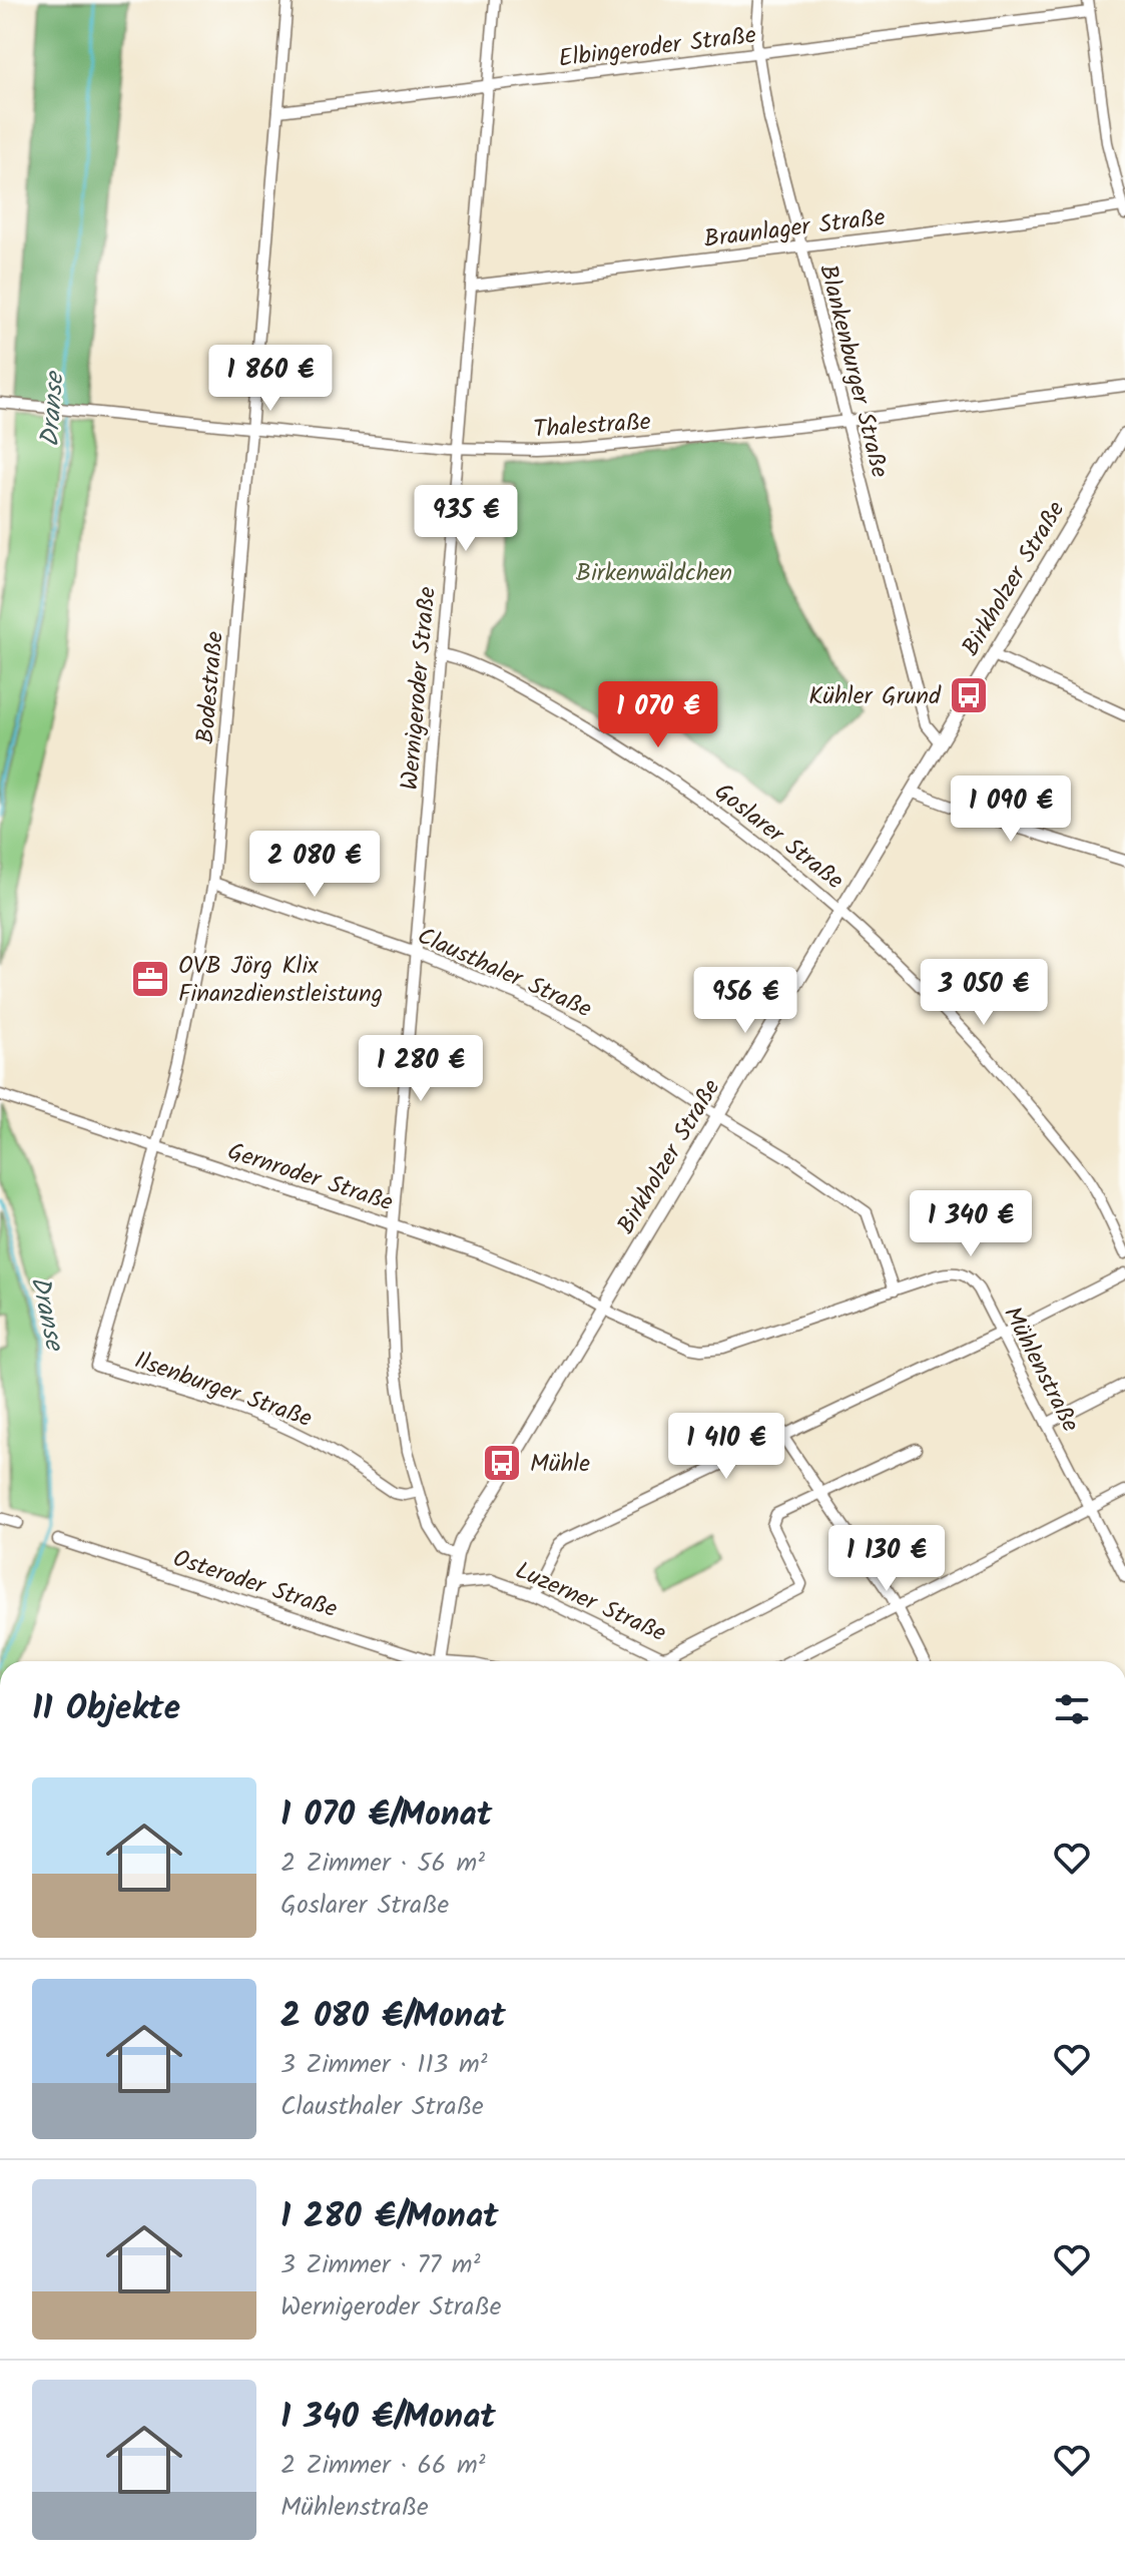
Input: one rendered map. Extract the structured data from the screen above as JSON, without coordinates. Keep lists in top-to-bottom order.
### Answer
{
  "streets": {
    "street": [
      "Elbingeroder Straße",
      "Braunlager Straße",
      "Blankenburger Straße",
      "Thalestraße",
      "Birkholzer Straße",
      "Bodestraße",
      "Wernigeroder Straße",
      "Goslarer Straße",
      "Clausthaler Straße",
      "Gernroder Straße",
      "Mühlenstraße",
      "Ilsenburger Straße",
      "Osteroder Straße",
      "Luzerner Straße"
    ]
  },
  "crossings": [
    ["Elbingeroder Straße", "Blankenburger Straße"],
    ["Elbingeroder Straße", "Bodestraße"],
    ["Elbingeroder Straße", "Wernigeroder Straße"],
    ["Braunlager Straße", "Blankenburger Straße"],
    ["Braunlager Straße", "Wernigeroder Straße"],
    ["Blankenburger Straße", "Thalestraße"],
    ["Blankenburger Straße", "Birkholzer Straße"],
    ["Thalestraße", "Bodestraße"],
    ["Thalestraße", "Wernigeroder Straße"],
    ["Birkholzer Straße", "Wernigeroder Straße"],
    ["Birkholzer Straße", "Goslarer Straße"],
    ["Birkholzer Straße", "Clausthaler Straße"],
    ["Birkholzer Straße", "Gernroder Straße"],
    ["Birkholzer Straße", "Mühlenstraße"],
    ["Birkholzer Straße", "Luzerner Straße"],
    ["Bodestraße", "Clausthaler Straße"],
    ["Bodestraße", "Gernroder Straße"],
    ["Bodestraße", "Ilsenburger Straße"],
    ["Wernigeroder Straße", "Goslarer Straße"],
    ["Wernigeroder Straße", "Clausthaler Straße"],
    ["Wernigeroder Straße", "Gernroder Straße"],
    ["Wernigeroder Straße", "Ilsenburger Straße"],
    ["Clausthaler Straße", "Mühlenstraße"],
    ["Gernroder Straße", "Mühlenstraße"]
  ],
  "water": ["Dranse"],
  "parks": ["Birkenwäldchen"],
  "places": {
    "bus stop": ["Kühler Grund", "Mühle"],
    "office": ["OVB Jörg Klix Finanzdienstleistung"]
  },
  "page": {
    "price": [
      "1 860 €",
      "935 €",
      "1 070 €",
      "1 090 €",
      "2 080 €",
      "3 050 €",
      "956 €",
      "1 280 €",
      "1 340 €",
      "1 410 €",
      "1 130 €"
    ],
    "heading": "11 Objekte",
    "list": [
      {
        "name": "1 070 €/Monat",
        "note": "2 Zimmer · 56 m² · Goslarer Straße"
      },
      {
        "name": "2 080 €/Monat",
        "note": "3 Zimmer · 113 m² · Clausthaler Straße"
      },
      {
        "name": "1 280 €/Monat",
        "note": "3 Zimmer · 77 m² · Wernigeroder Straße"
      },
      {
        "name": "1 340 €/Monat",
        "note": "2 Zimmer · 66 m² · Mühlenstraße"
      }
    ]
  }
}
